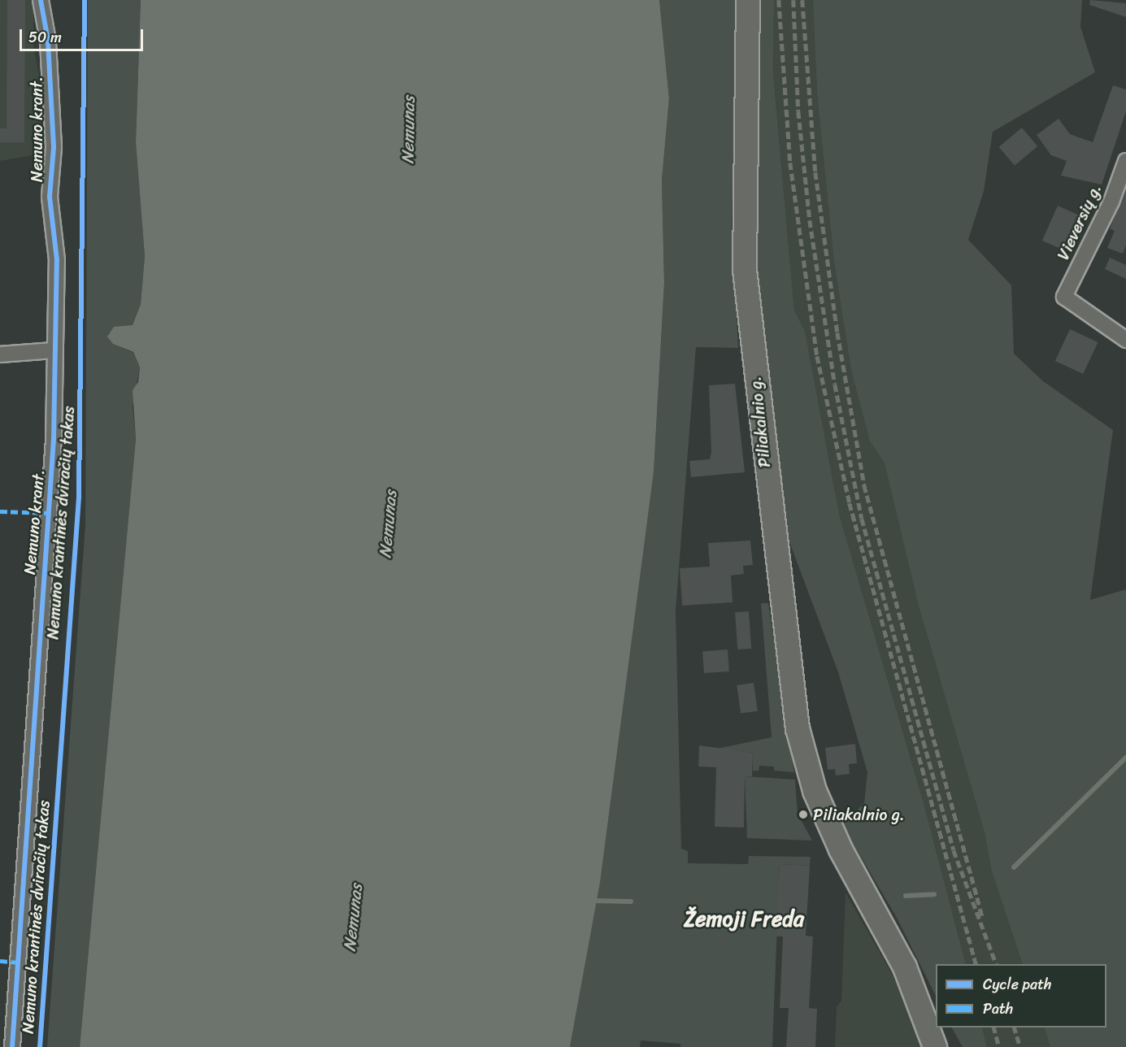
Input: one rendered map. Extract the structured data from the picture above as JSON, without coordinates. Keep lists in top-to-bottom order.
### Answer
{
  "streets": {
    "main road": ["Piliakalnio g."],
    "street": ["Nemuno krant.", "Vieversių g."],
    "cycle path": ["Nemuno krantinės dviračių takas"]
  },
  "districts": ["Žemoji Freda"],
  "water": ["Nemunas"],
  "places": ["Piliakalnio g."],
  "legend": ["Cycle path", "Path"],
  "scale_bar": "50 m"
}
